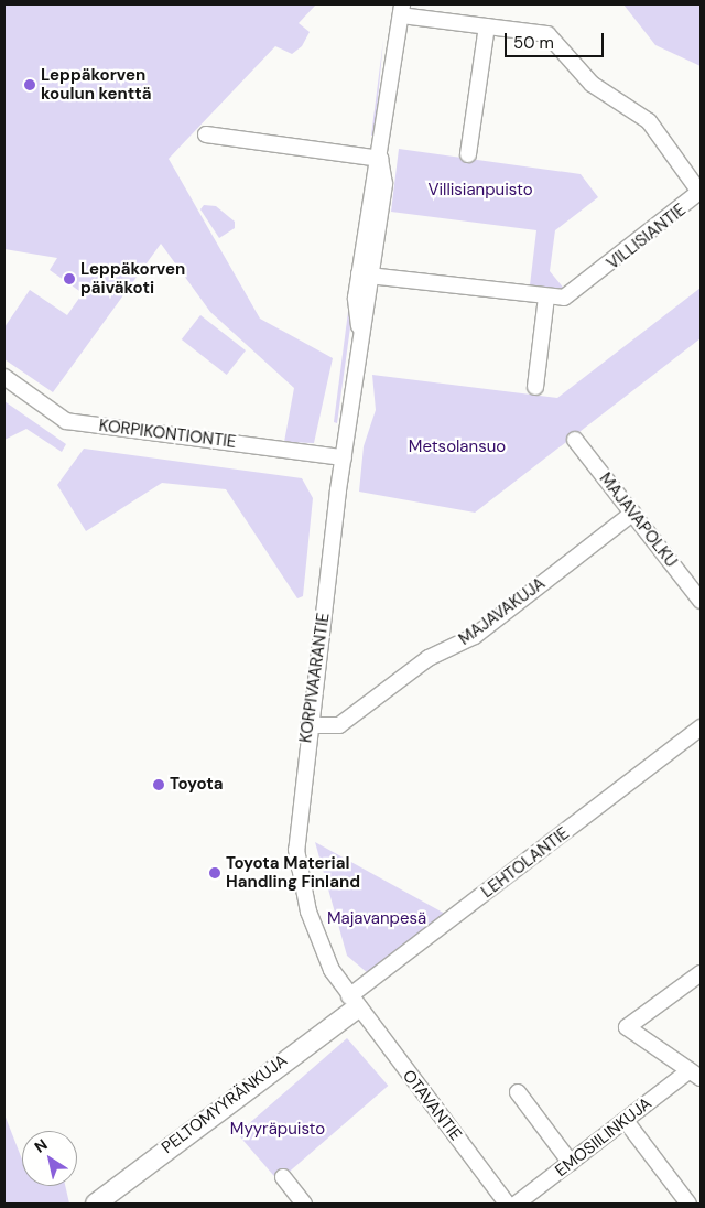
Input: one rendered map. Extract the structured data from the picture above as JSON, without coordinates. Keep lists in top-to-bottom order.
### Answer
{
  "streets": {
    "main road": ["PELTOMYYRÄNKUJA"],
    "street": [
      "VILLISIANTIE",
      "KORPIKONTIONTIE",
      "MAJAVAPOLKU",
      "MAJAVAKUJA",
      "KORPIVAARANTIE",
      "LEHTOLANTIE",
      "OTAVANTIE",
      "EMOSIILINKUJA"
    ]
  },
  "crossings": [
    ["VILLISIANTIE", "KORPIVAARANTIE"],
    ["KORPIKONTIONTIE", "KORPIVAARANTIE"],
    ["MAJAVAPOLKU", "MAJAVAKUJA"],
    ["MAJAVAKUJA", "KORPIVAARANTIE"],
    ["KORPIVAARANTIE", "LEHTOLANTIE"],
    ["KORPIVAARANTIE", "PELTOMYYRÄNKUJA"],
    ["KORPIVAARANTIE", "OTAVANTIE"],
    ["LEHTOLANTIE", "PELTOMYYRÄNKUJA"],
    ["LEHTOLANTIE", "OTAVANTIE"],
    ["PELTOMYYRÄNKUJA", "OTAVANTIE"]
  ],
  "parks": [
    "Villisianpuisto",
    "Metsolansuo",
    "Majavanpesä",
    "Myyräpuisto"
  ],
  "places": [
    "Leppäkorven koulun kenttä",
    "Leppäkorven päiväkoti",
    "Toyota",
    "Toyota Material Handling Finland"
  ],
  "scale_bar": "50 m",
  "north": "top left"
}
